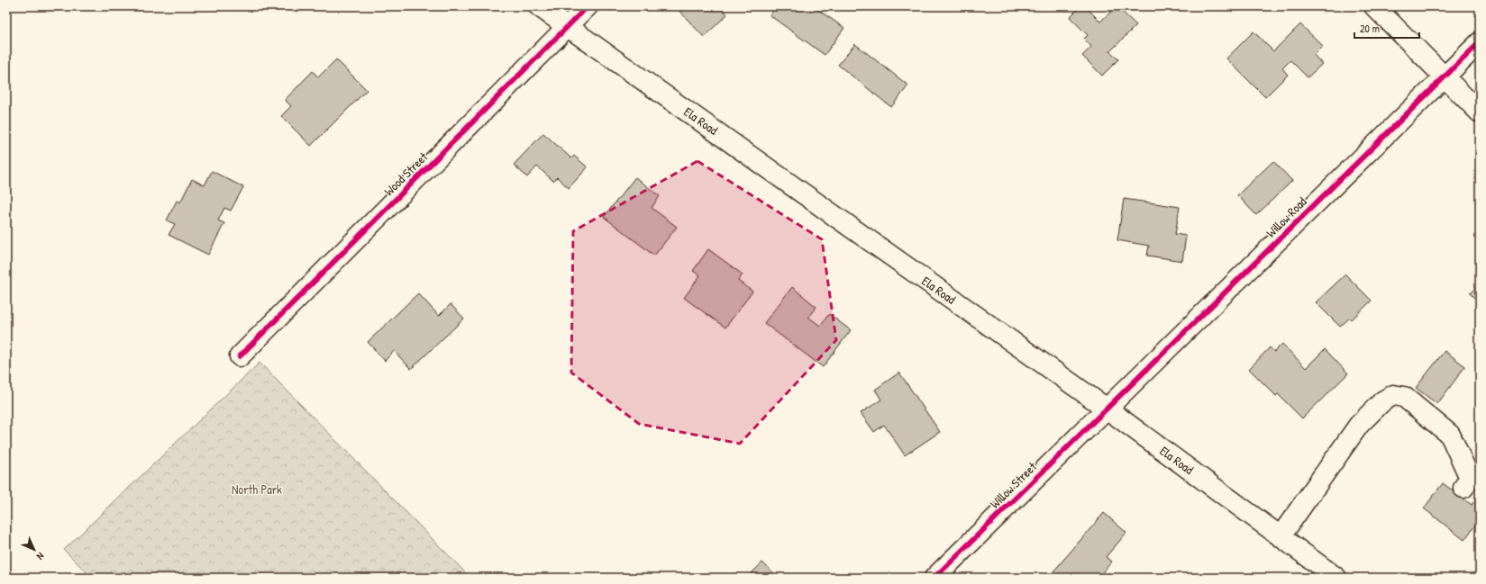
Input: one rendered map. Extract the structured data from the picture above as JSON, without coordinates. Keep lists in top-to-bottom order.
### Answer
{
  "streets": {
    "street": [
      "Ela Road",
      "Wood Street",
      "Willow Road",
      "Willow Street"
    ]
  },
  "crossings": [
    ["Ela Road", "Wood Street"],
    ["Ela Road", "Willow Road"],
    ["Ela Road", "Willow Street"],
    ["Willow Road", "Willow Street"]
  ],
  "parks": ["North Park"],
  "scale_bar": "20 m",
  "north": "bottom right"
}
